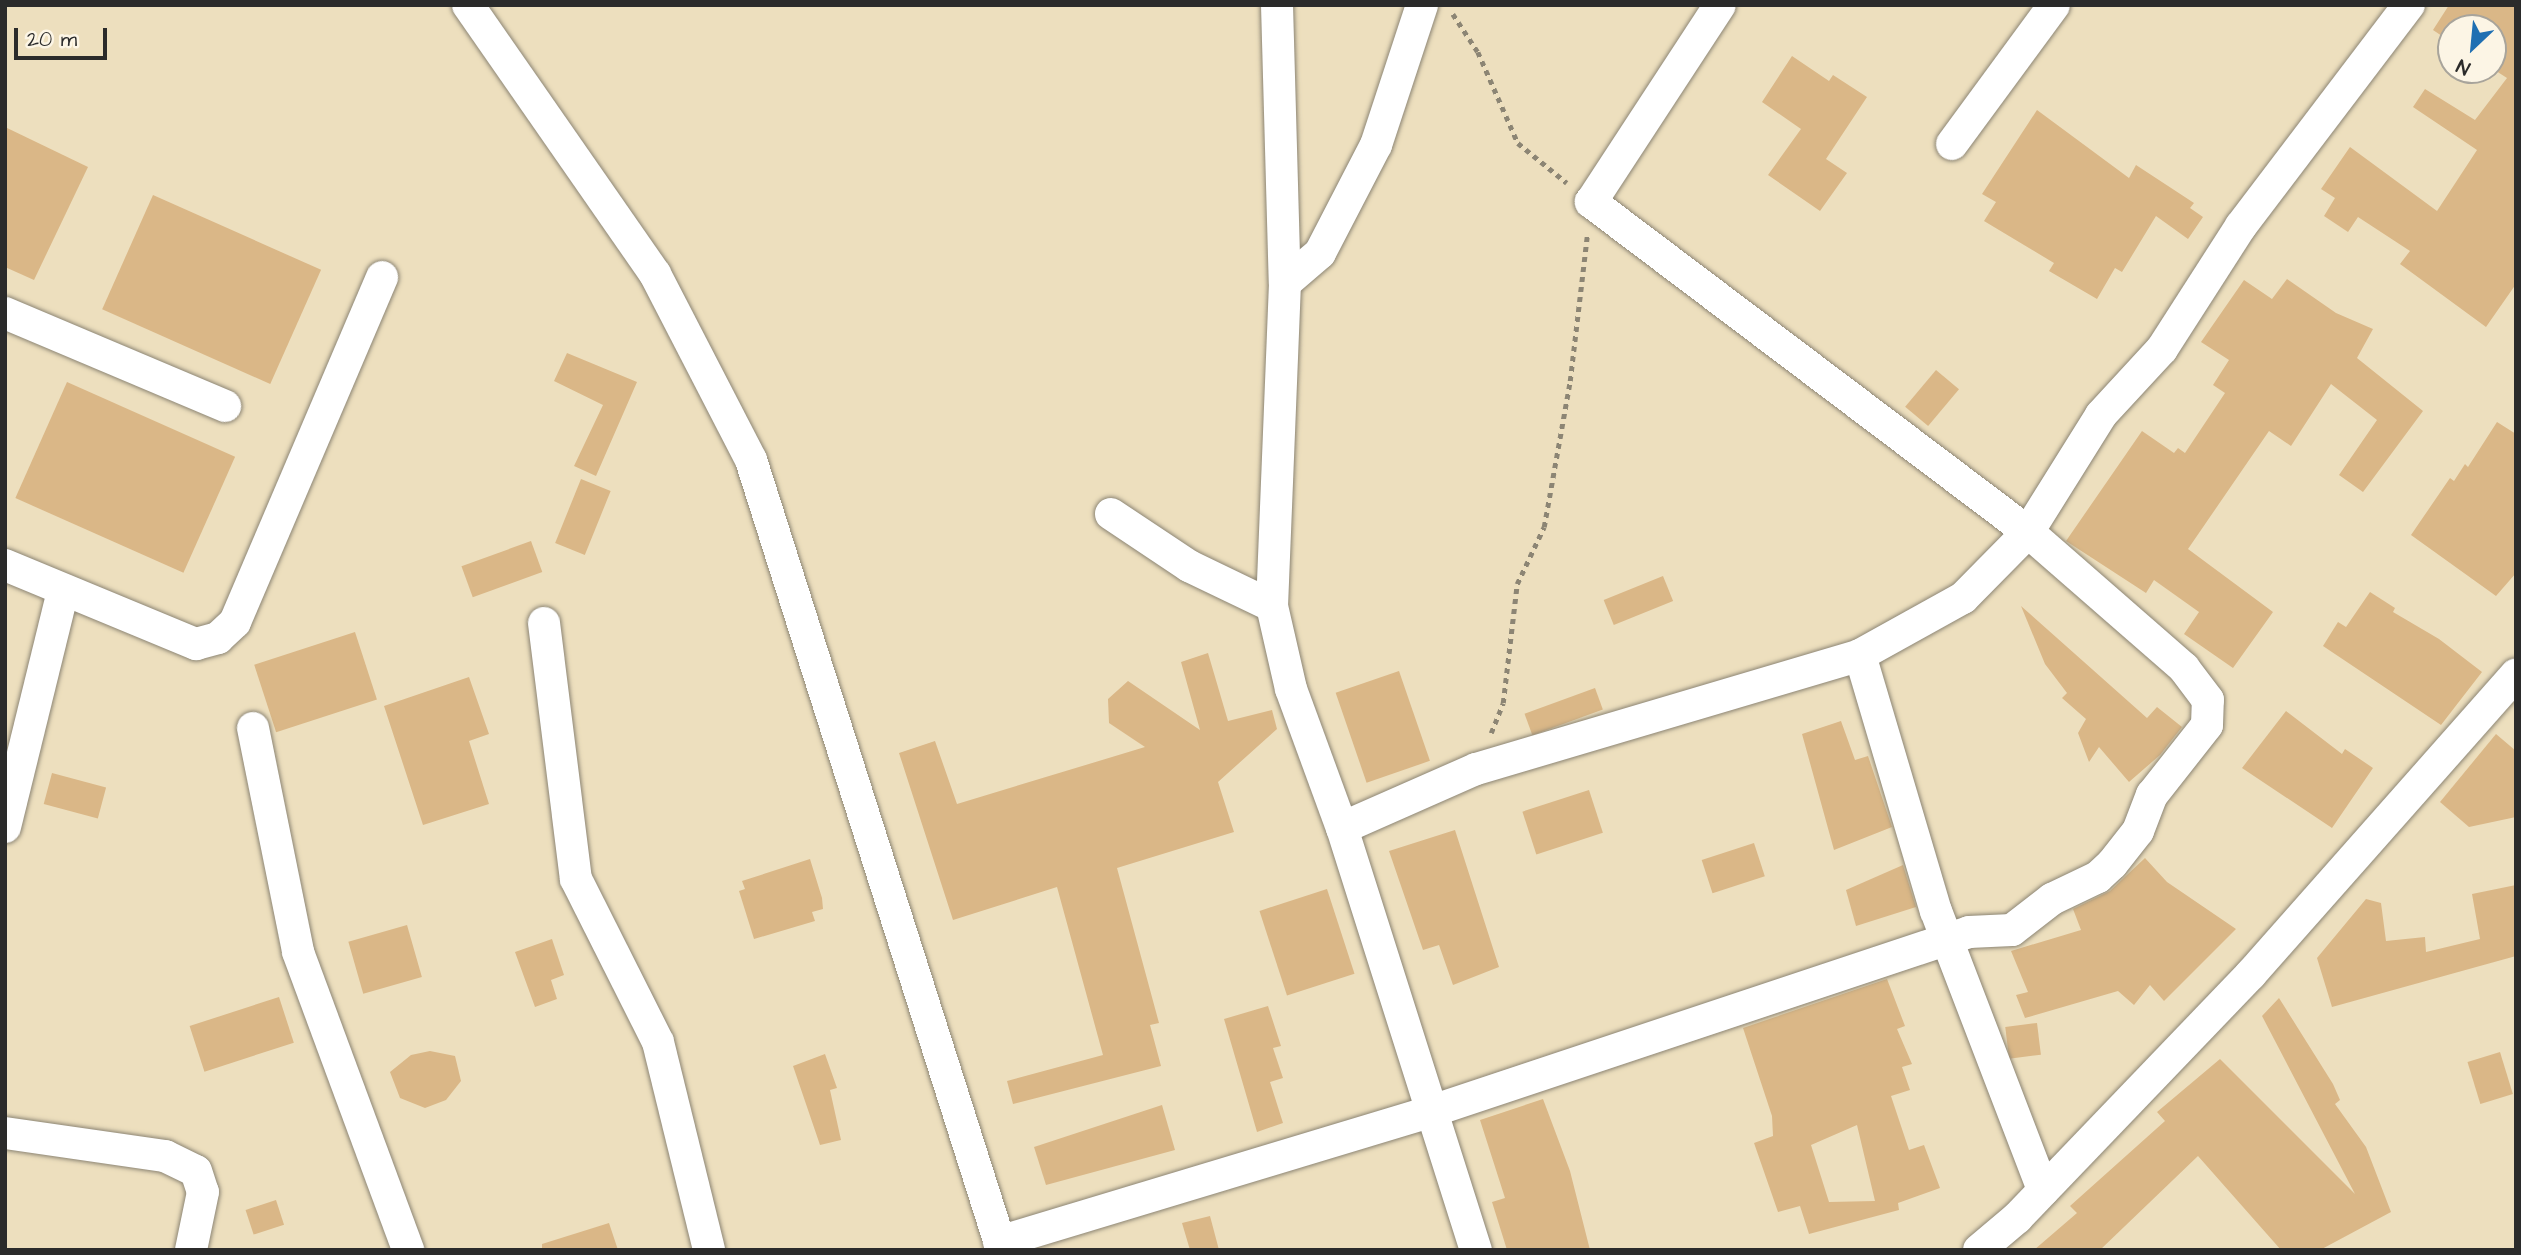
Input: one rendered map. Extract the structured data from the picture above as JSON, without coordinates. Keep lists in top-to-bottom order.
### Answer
{
  "scale_bar": "20 m",
  "north": "bottom left"
}
